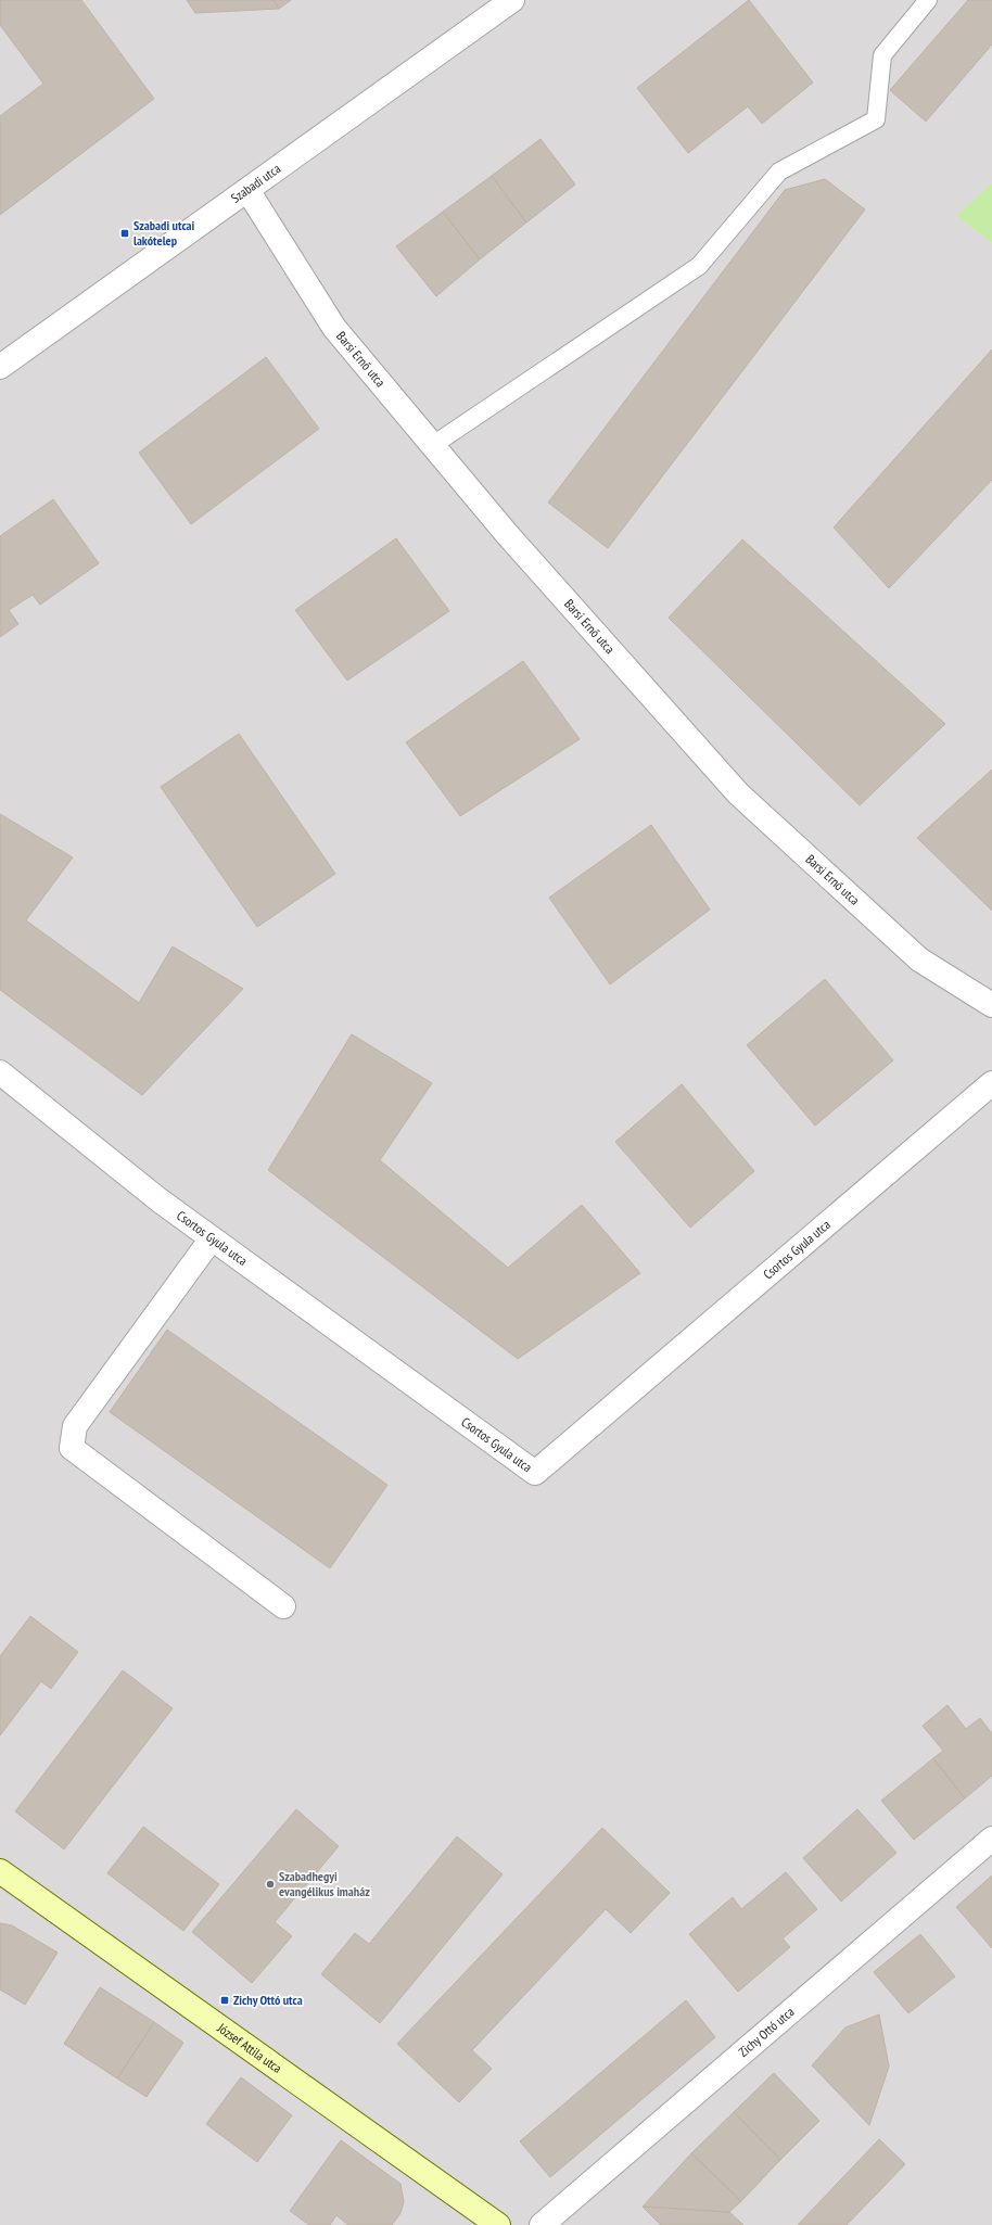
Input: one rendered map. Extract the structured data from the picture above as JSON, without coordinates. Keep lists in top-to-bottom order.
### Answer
{
  "streets": {
    "street": [
      "Szabadi utca",
      "Barsi Ernő utca",
      "Csortos Gyula utca",
      "Zichy Ottó utca",
      "József Attila utca"
    ]
  },
  "crossings": [
    ["Szabadi utca", "Barsi Ernő utca"]
  ],
  "places": {
    "transit": ["Szabadi utcai lakótelep", "Zichy Ottó utca"],
    "other": ["Szabadhegyi evangélikus imaház"]
  }
}
